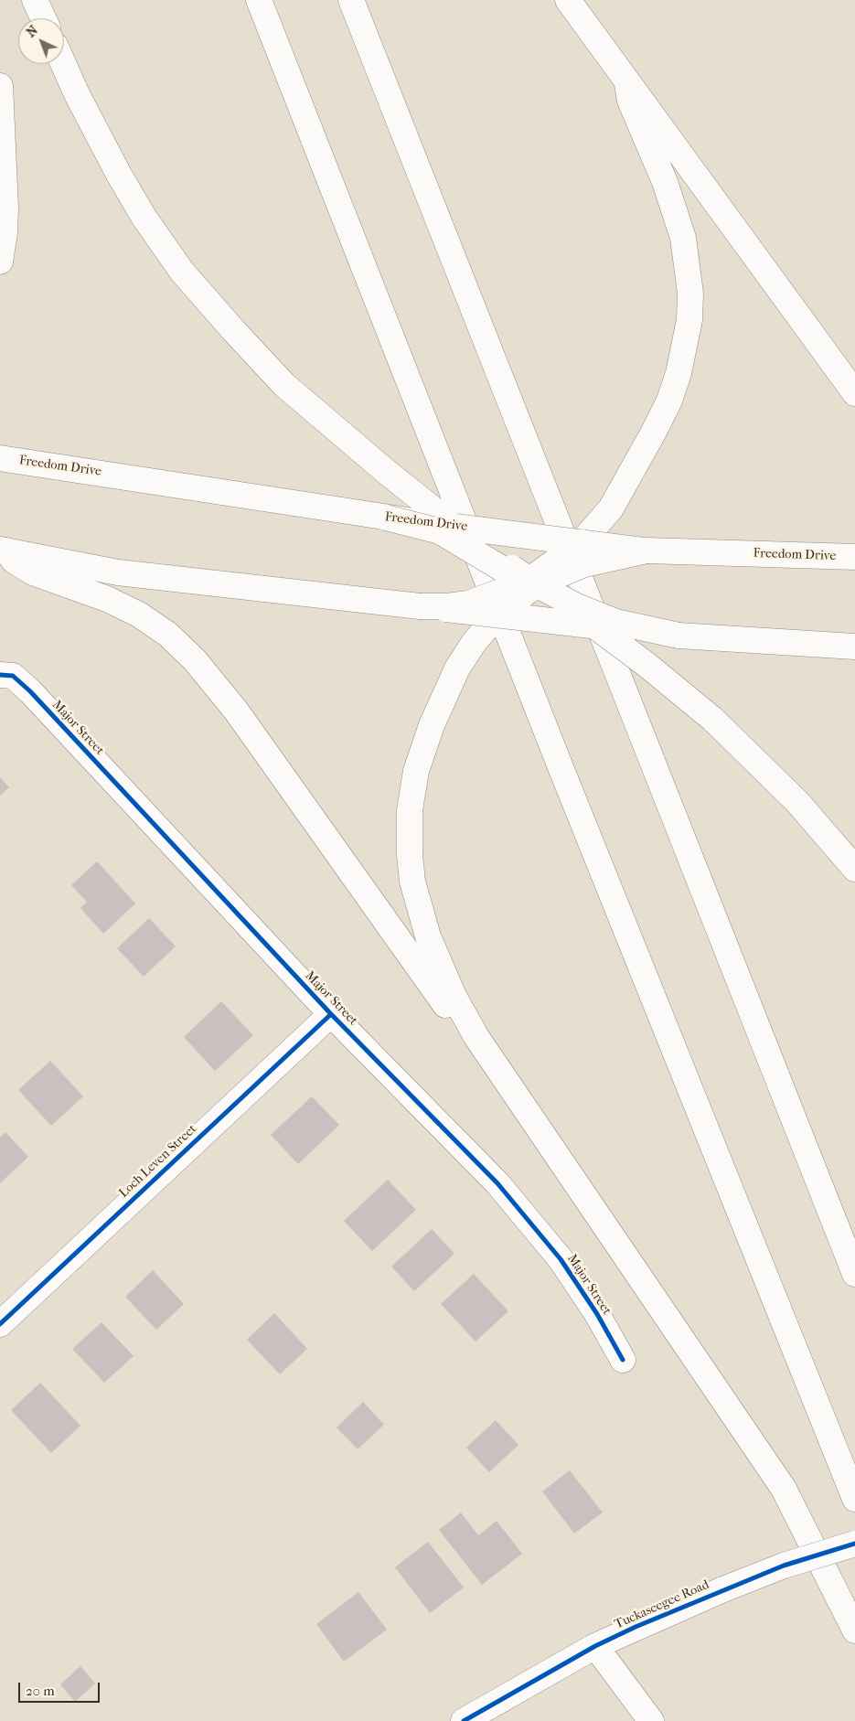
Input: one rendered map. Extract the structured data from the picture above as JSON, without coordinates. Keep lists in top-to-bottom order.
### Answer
{
  "streets": {
    "main road": [
      "Freedom Drive",
      "Major Street",
      "Loch Leven Street",
      "Tuckaseegee Road"
    ]
  },
  "crossings": [
    ["Major Street", "Loch Leven Street"]
  ],
  "scale_bar": "20 m",
  "north": "top left"
}
